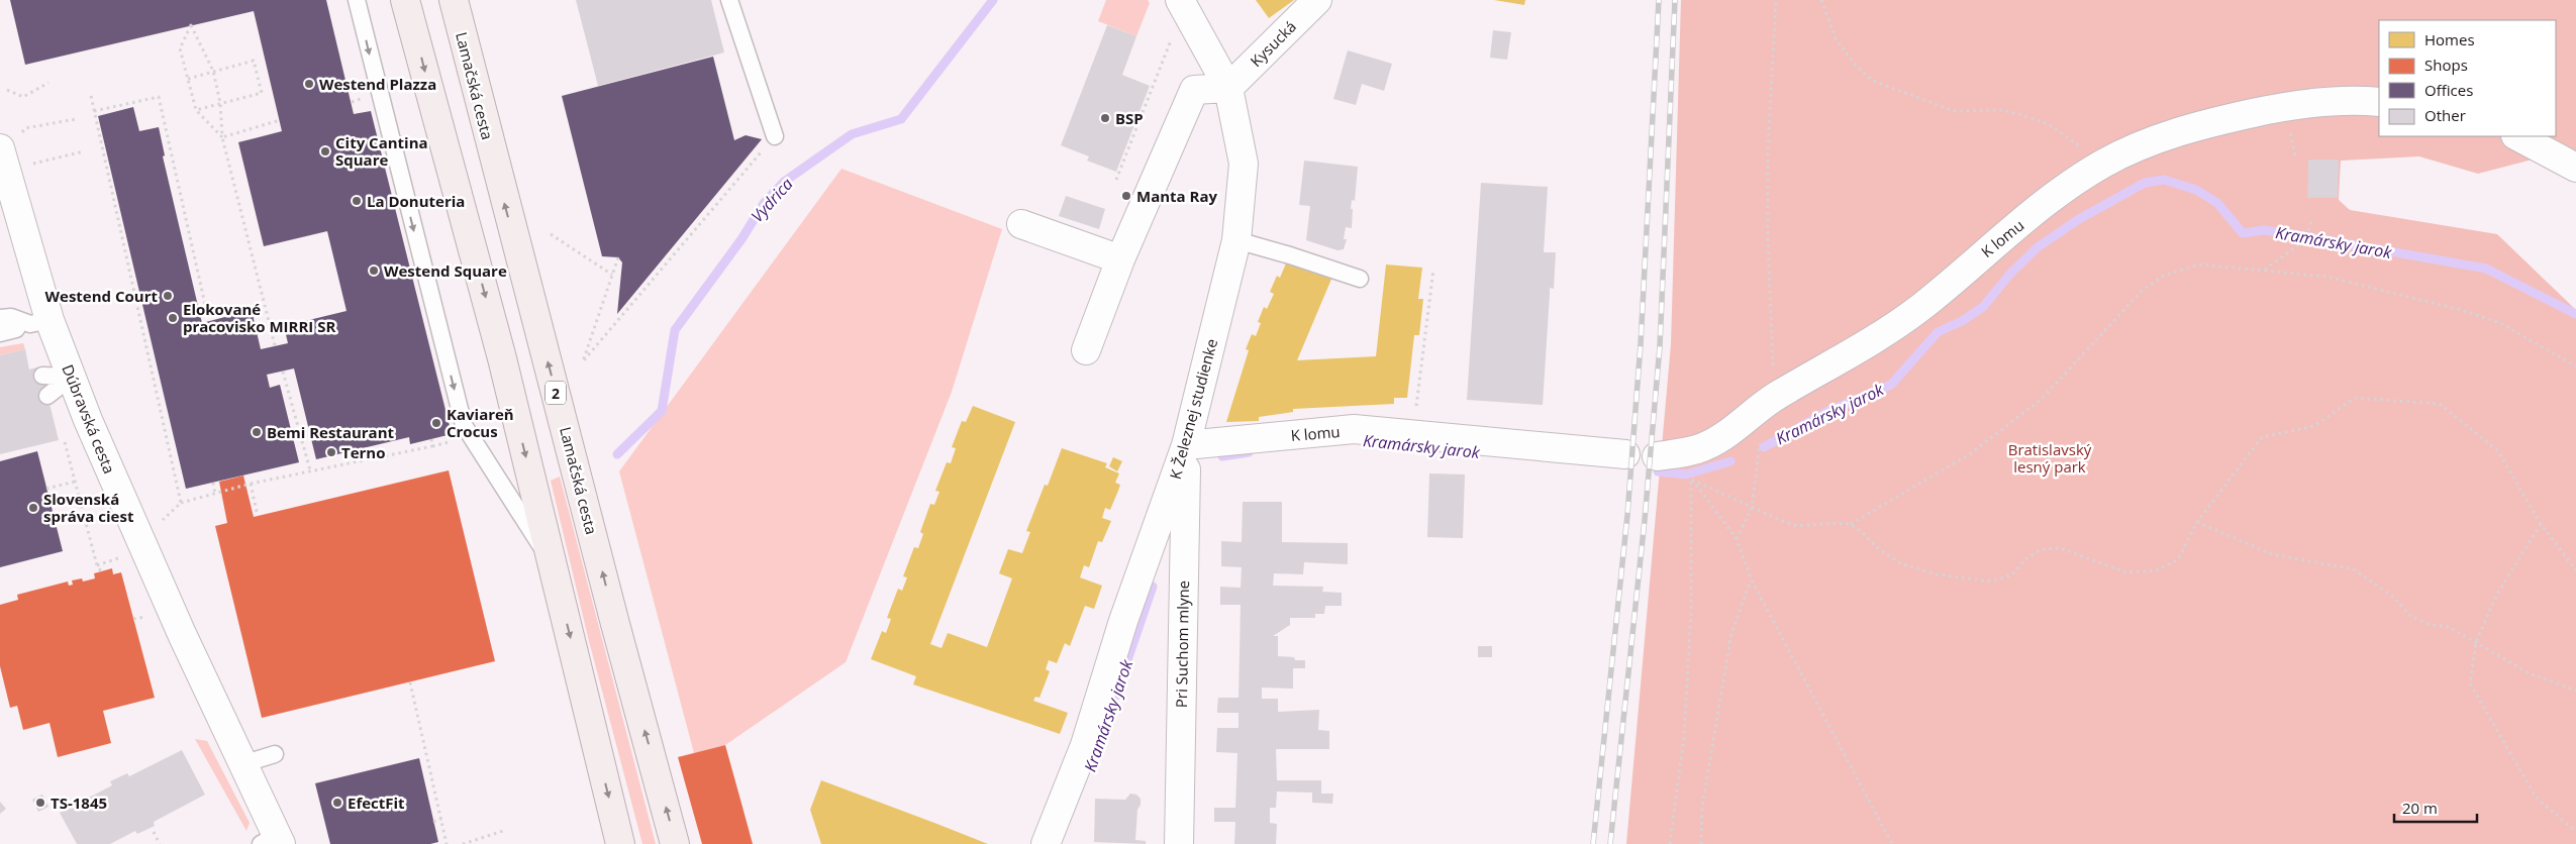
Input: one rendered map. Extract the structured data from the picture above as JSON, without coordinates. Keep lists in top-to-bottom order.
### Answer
{
  "streets": {
    "main road": ["Lamačská cesta", "2"],
    "street": [
      "Kysucká",
      "K lomu",
      "K Železnej studienke",
      "Dúbravská cesta",
      "Pri Suchom mlyne"
    ]
  },
  "crossings": [
    ["Kysucká", "K Železnej studienke"],
    ["K lomu", "K Železnej studienke"],
    ["K lomu", "Pri Suchom mlyne"],
    ["K Železnej studienke", "Pri Suchom mlyne"]
  ],
  "water": ["Vydrica", "Kramársky jarok"],
  "parks": ["Bratislavský lesný park"],
  "places": [
    "Westend Plazza",
    "BSP",
    "City Cantina Square",
    "Manta Ray",
    "La Donuteria",
    "Westend Square",
    "Westend Court",
    "Elokované pracovisko MIRRI SR",
    "Kaviareň Crocus",
    "Bemi Restaurant",
    "Terno",
    "Slovenská správa ciest",
    "TS-1845",
    "EfectFit"
  ],
  "legend": [
    "Homes",
    "Shops",
    "Offices",
    "Other"
  ],
  "scale_bar": "20 m"
}
